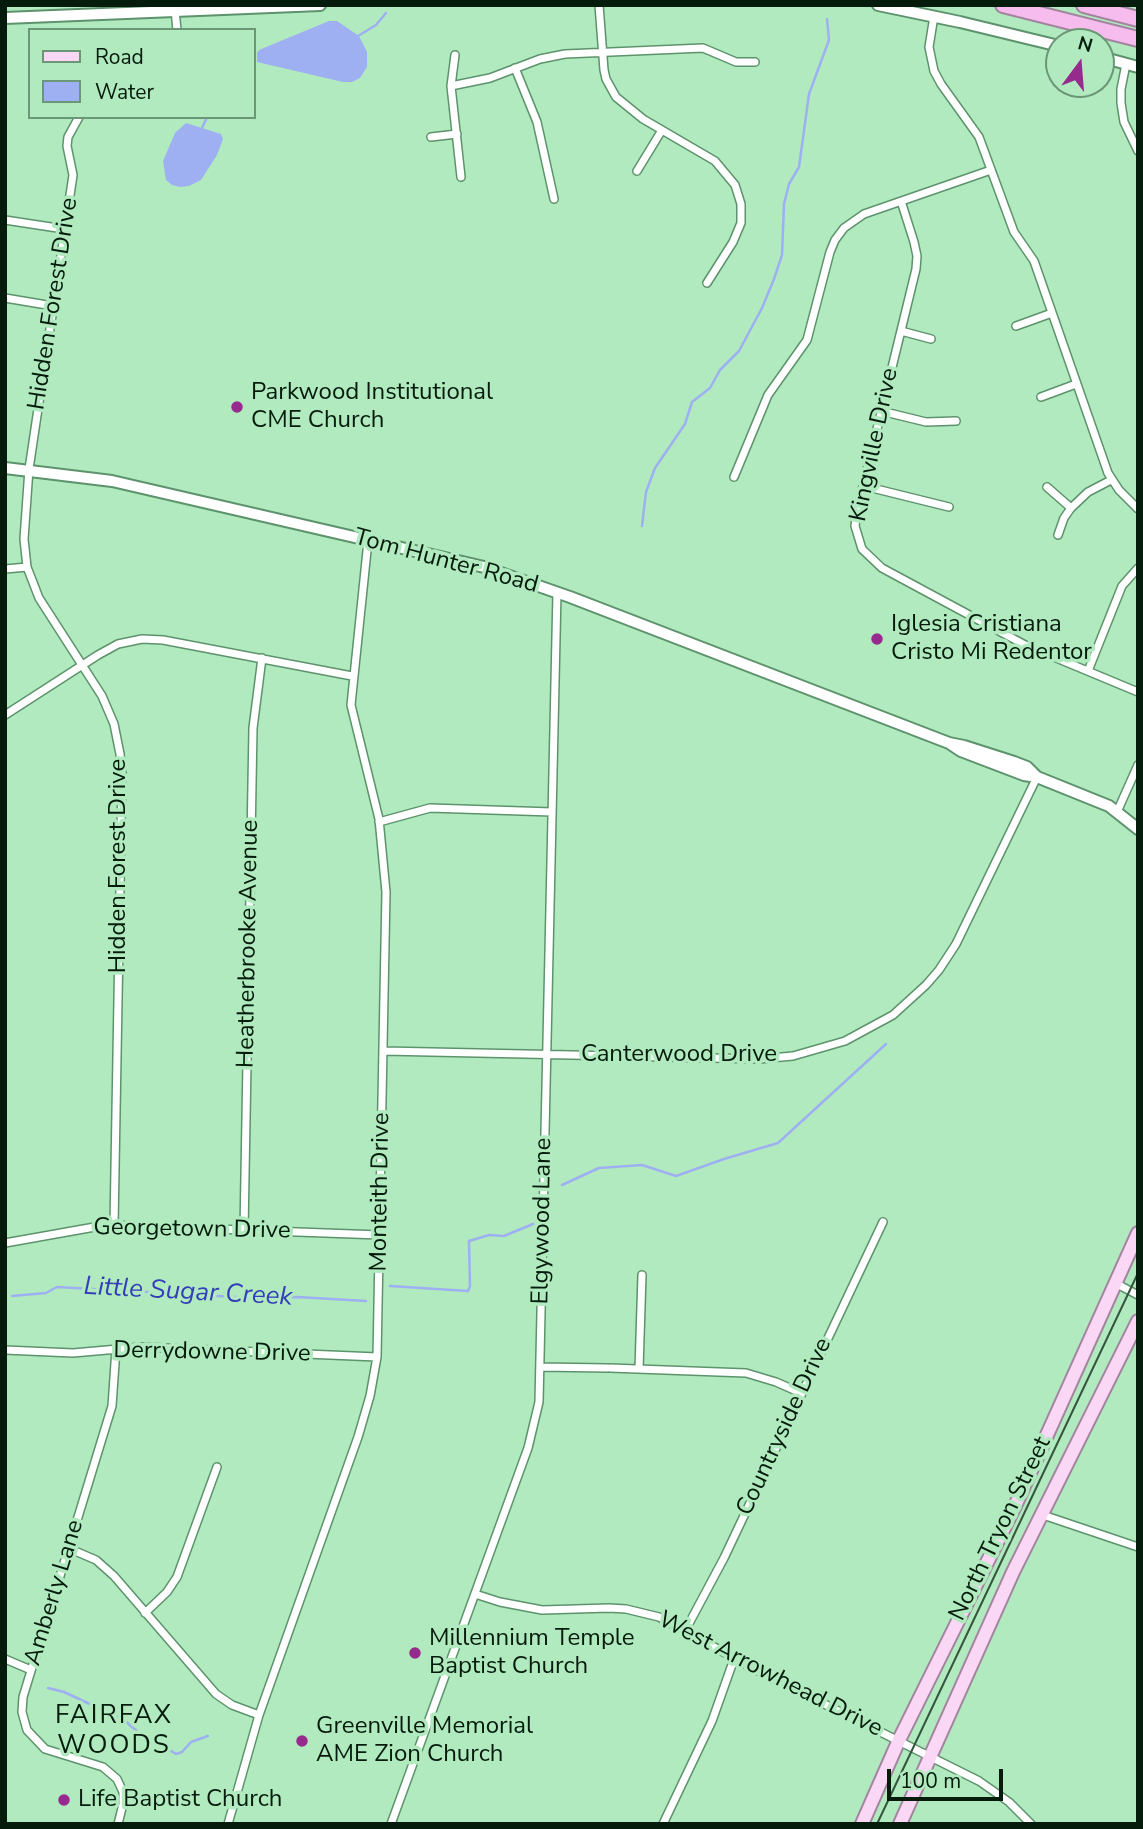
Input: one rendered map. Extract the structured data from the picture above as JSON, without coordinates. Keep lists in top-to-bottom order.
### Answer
{
  "streets": {
    "main road": ["North Tryon Street"],
    "street": [
      "Hidden Forest Drive",
      "Kingville Drive",
      "Tom Hunter Road",
      "Heatherbrooke Avenue",
      "Canterwood Drive",
      "Monteith Drive",
      "Elgywood Lane",
      "Georgetown Drive",
      "Derrydowne Drive",
      "Countryside Drive",
      "Amberly Lane",
      "West Arrowhead Drive"
    ]
  },
  "crossings": [
    ["Hidden Forest Drive", "Tom Hunter Road"],
    ["Hidden Forest Drive", "Georgetown Drive"],
    ["Tom Hunter Road", "Canterwood Drive"],
    ["Tom Hunter Road", "Monteith Drive"],
    ["Tom Hunter Road", "Elgywood Lane"],
    ["Heatherbrooke Avenue", "Georgetown Drive"],
    ["Canterwood Drive", "Monteith Drive"],
    ["Canterwood Drive", "Elgywood Lane"],
    ["Monteith Drive", "Georgetown Drive"],
    ["Monteith Drive", "Derrydowne Drive"],
    ["Elgywood Lane", "West Arrowhead Drive"],
    ["Derrydowne Drive", "Amberly Lane"],
    ["Countryside Drive", "West Arrowhead Drive"],
    ["North Tryon Street", "West Arrowhead Drive"]
  ],
  "districts": ["FAIRFAX WOODS"],
  "water": ["Little Sugar Creek"],
  "places": [
    "Parkwood Institutional CME Church",
    "Iglesia Cristiana Cristo Mi Redentor",
    "Millennium Temple Baptist Church",
    "Greenville Memorial AME Zion Church",
    "Life Baptist Church"
  ],
  "legend": ["Road", "Water"],
  "scale_bar": "100 m",
  "north": "top"
}
